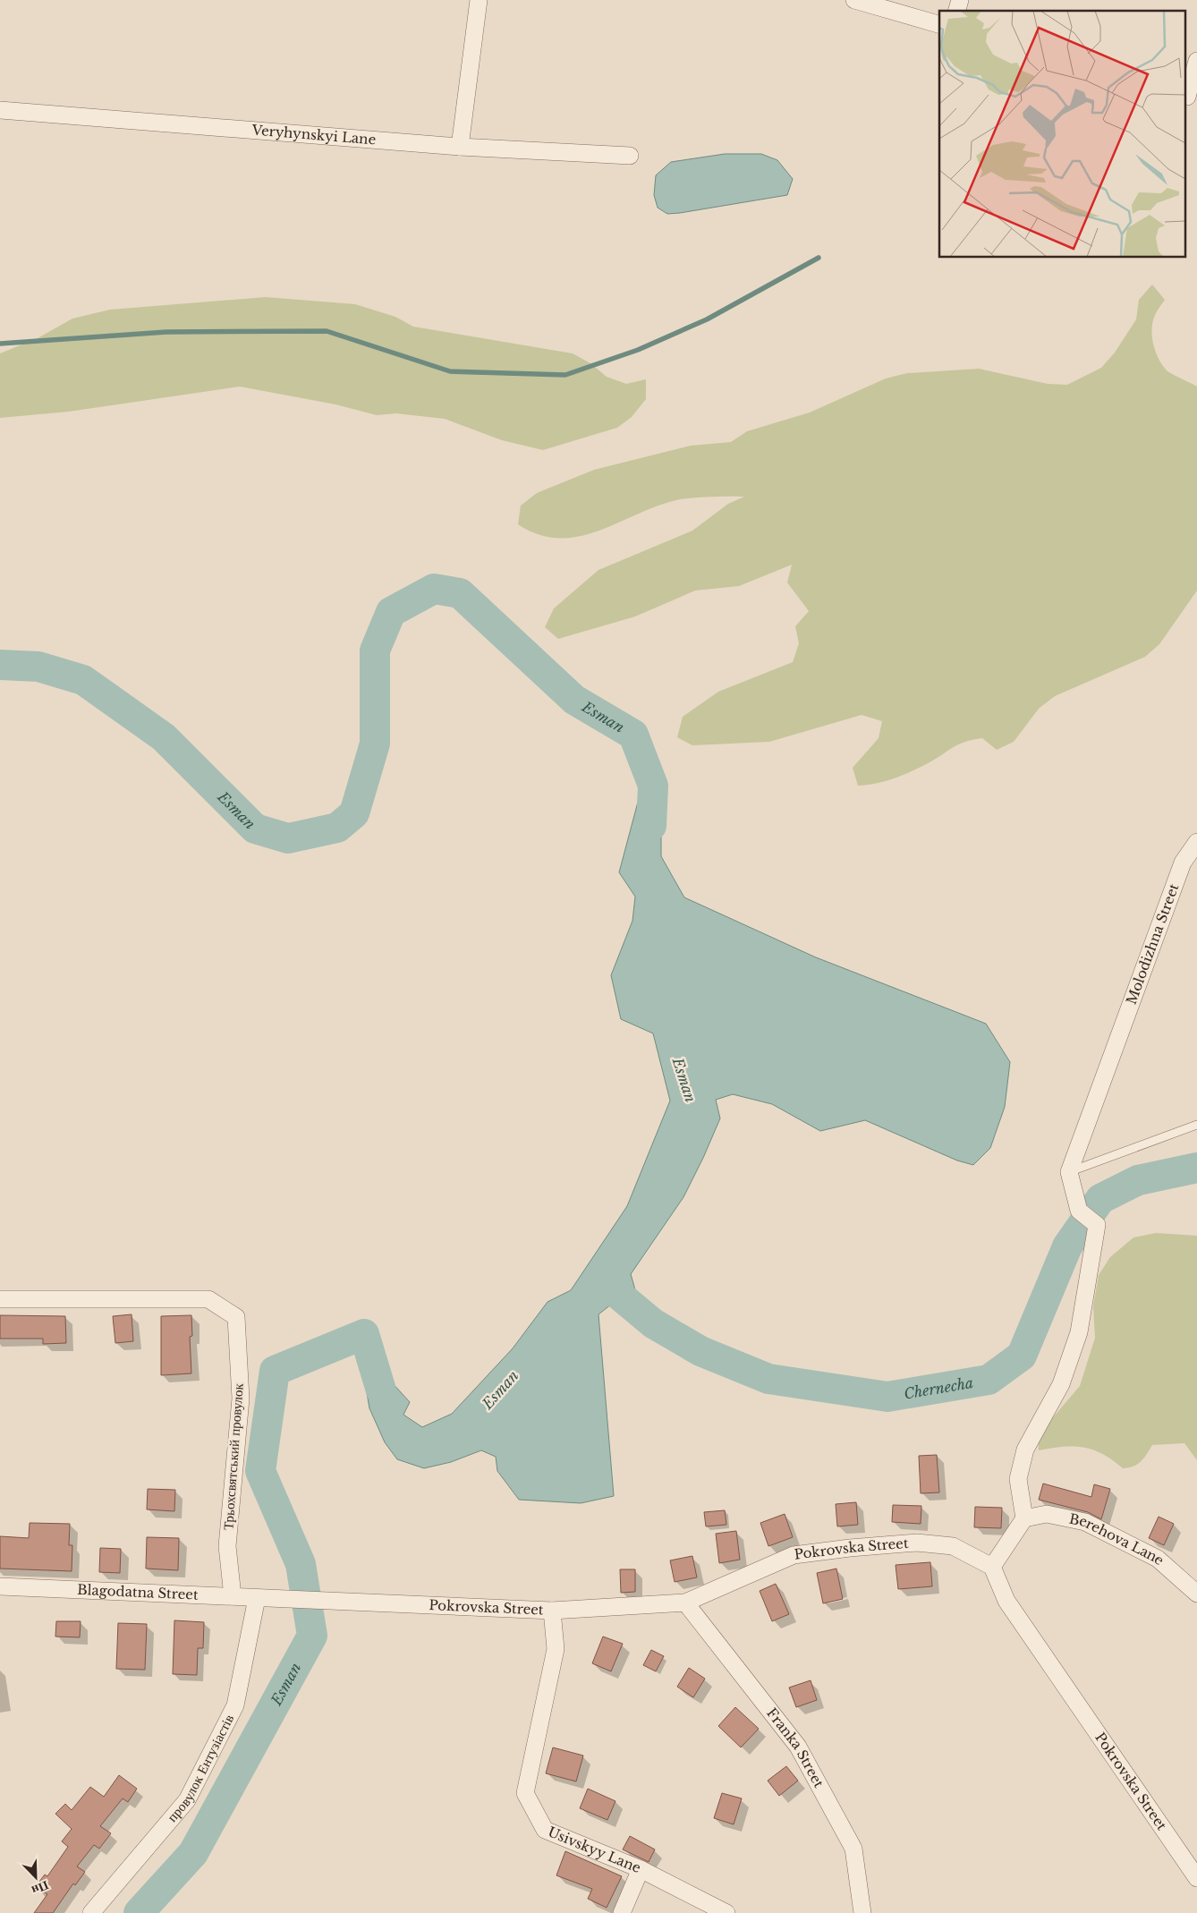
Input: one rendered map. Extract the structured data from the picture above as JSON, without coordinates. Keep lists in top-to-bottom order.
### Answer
{
  "streets": {
    "street": [
      "Veryhynskyi Lane",
      "Molodizhna Street",
      "Трьохсвятський провулок",
      "Berehova Lane",
      "Pokrovska Street",
      "Blagodatna Street",
      "Franka Street",
      "провулок Ентузіастів",
      "Usivskyy Lane"
    ]
  },
  "crossings": [
    ["Трьохсвятський провулок", "Blagodatna Street"],
    ["Pokrovska Street", "Blagodatna Street"],
    ["Pokrovska Street", "Franka Street"],
    ["Pokrovska Street", "Usivskyy Lane"],
    ["Blagodatna Street", "провулок Ентузіастів"]
  ],
  "water": ["Esman", "Chernecha"],
  "north": "bottom right"
}
